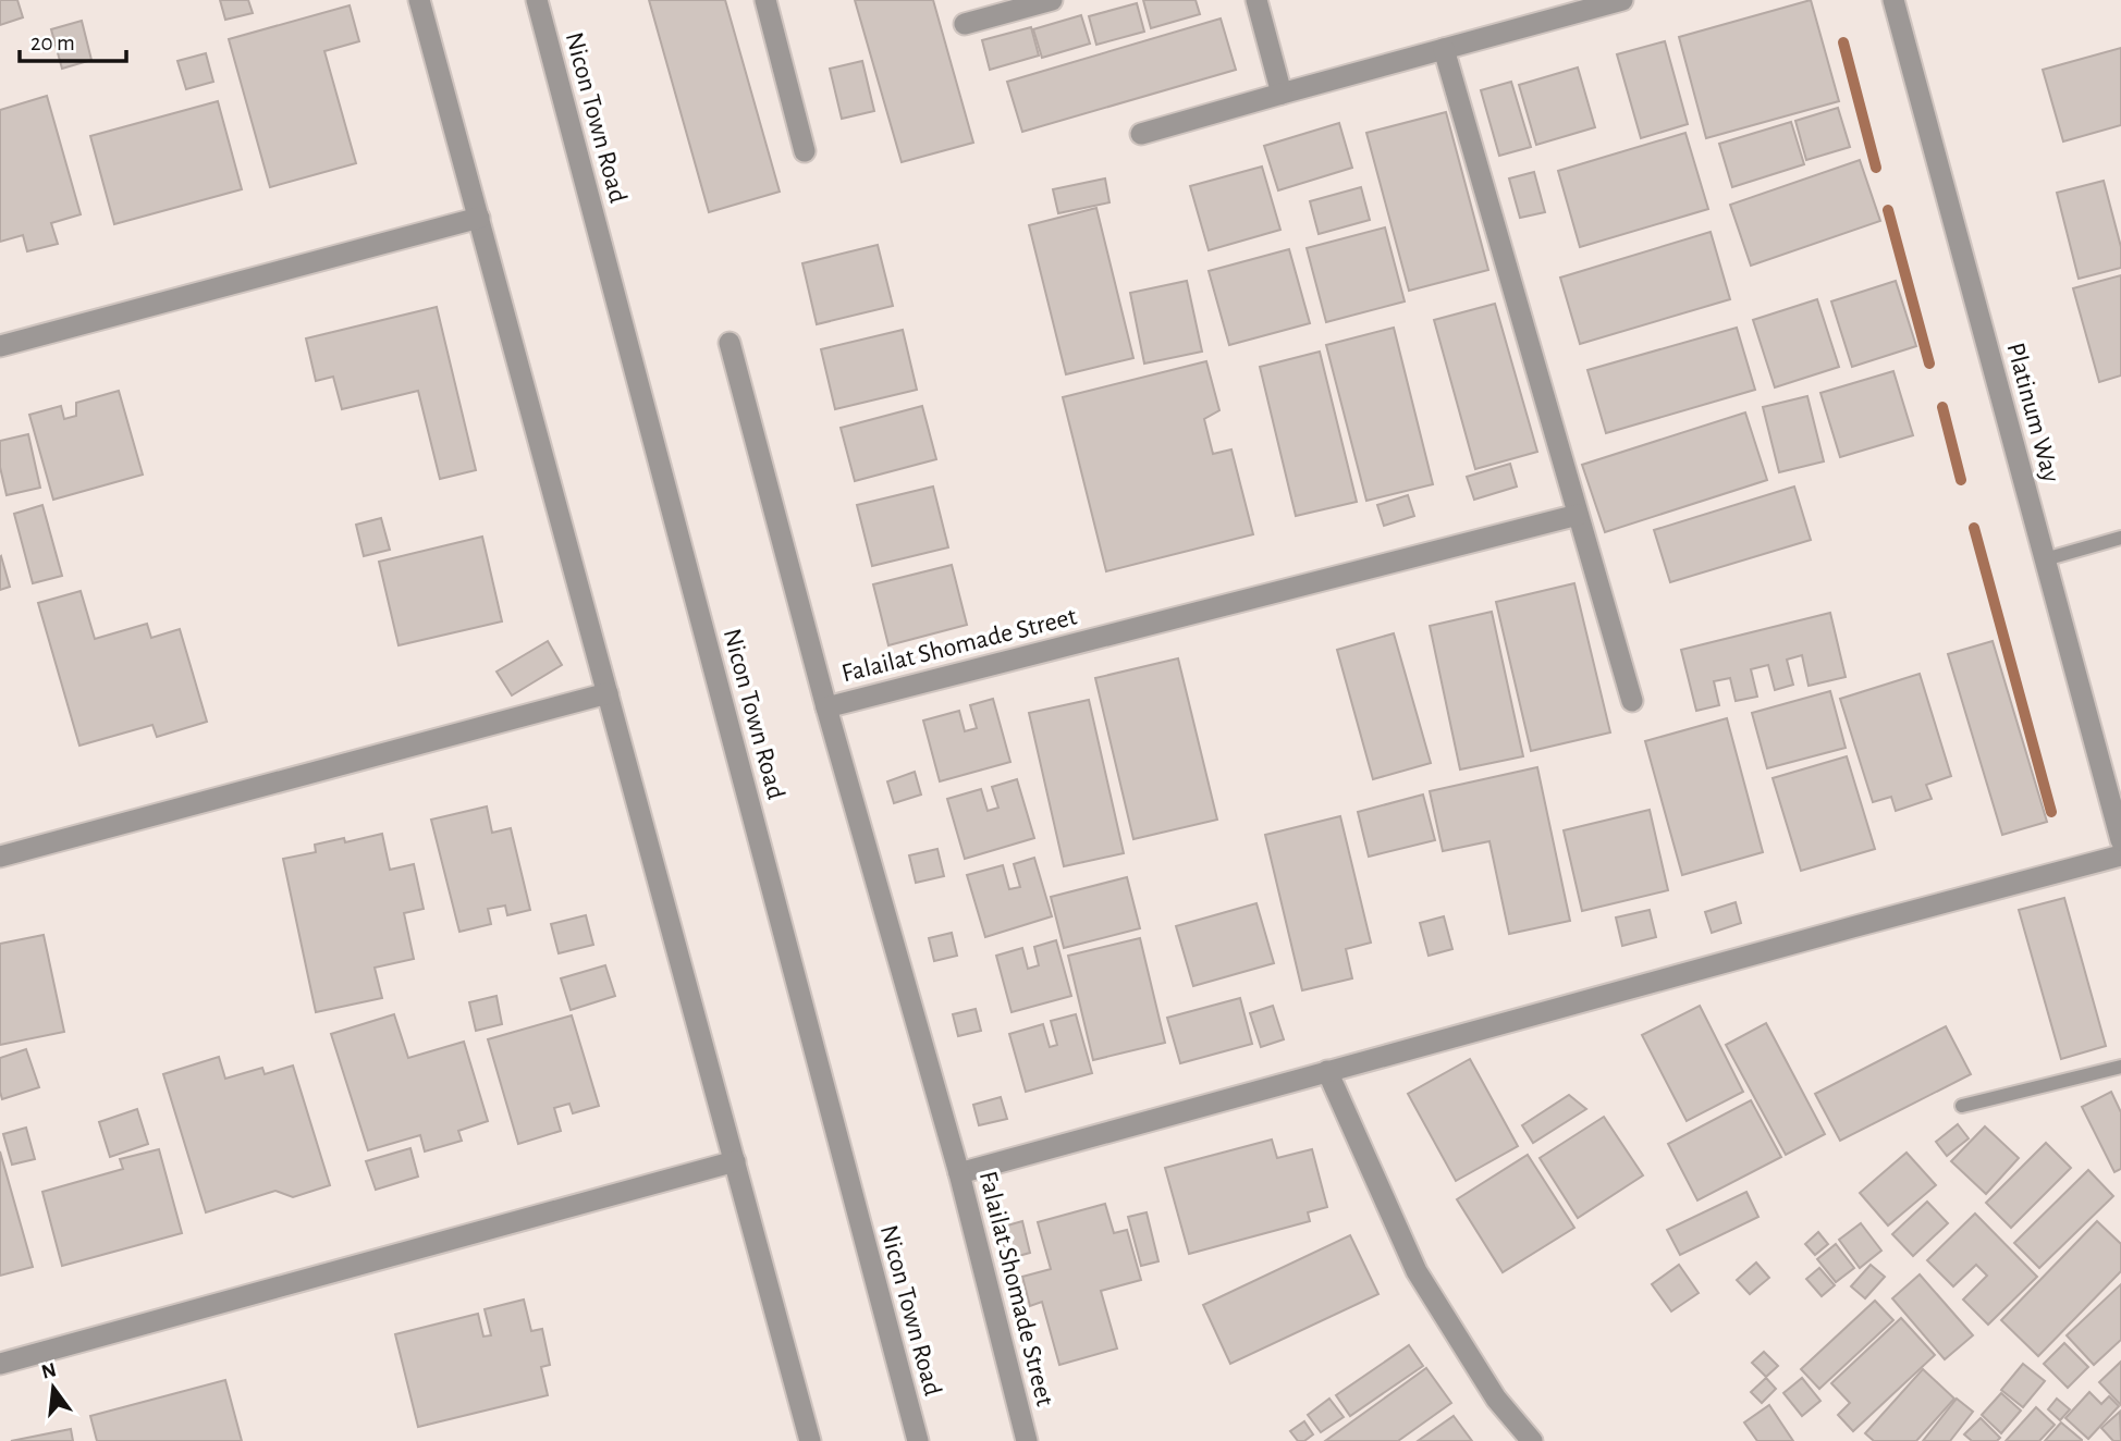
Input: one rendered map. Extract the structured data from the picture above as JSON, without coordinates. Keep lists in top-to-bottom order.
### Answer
{
  "streets": {
    "street": ["Nicon Town Road", "Platinum Way", "Falailat Shomade Street"]
  },
  "scale_bar": "20 m",
  "north": "top"
}
